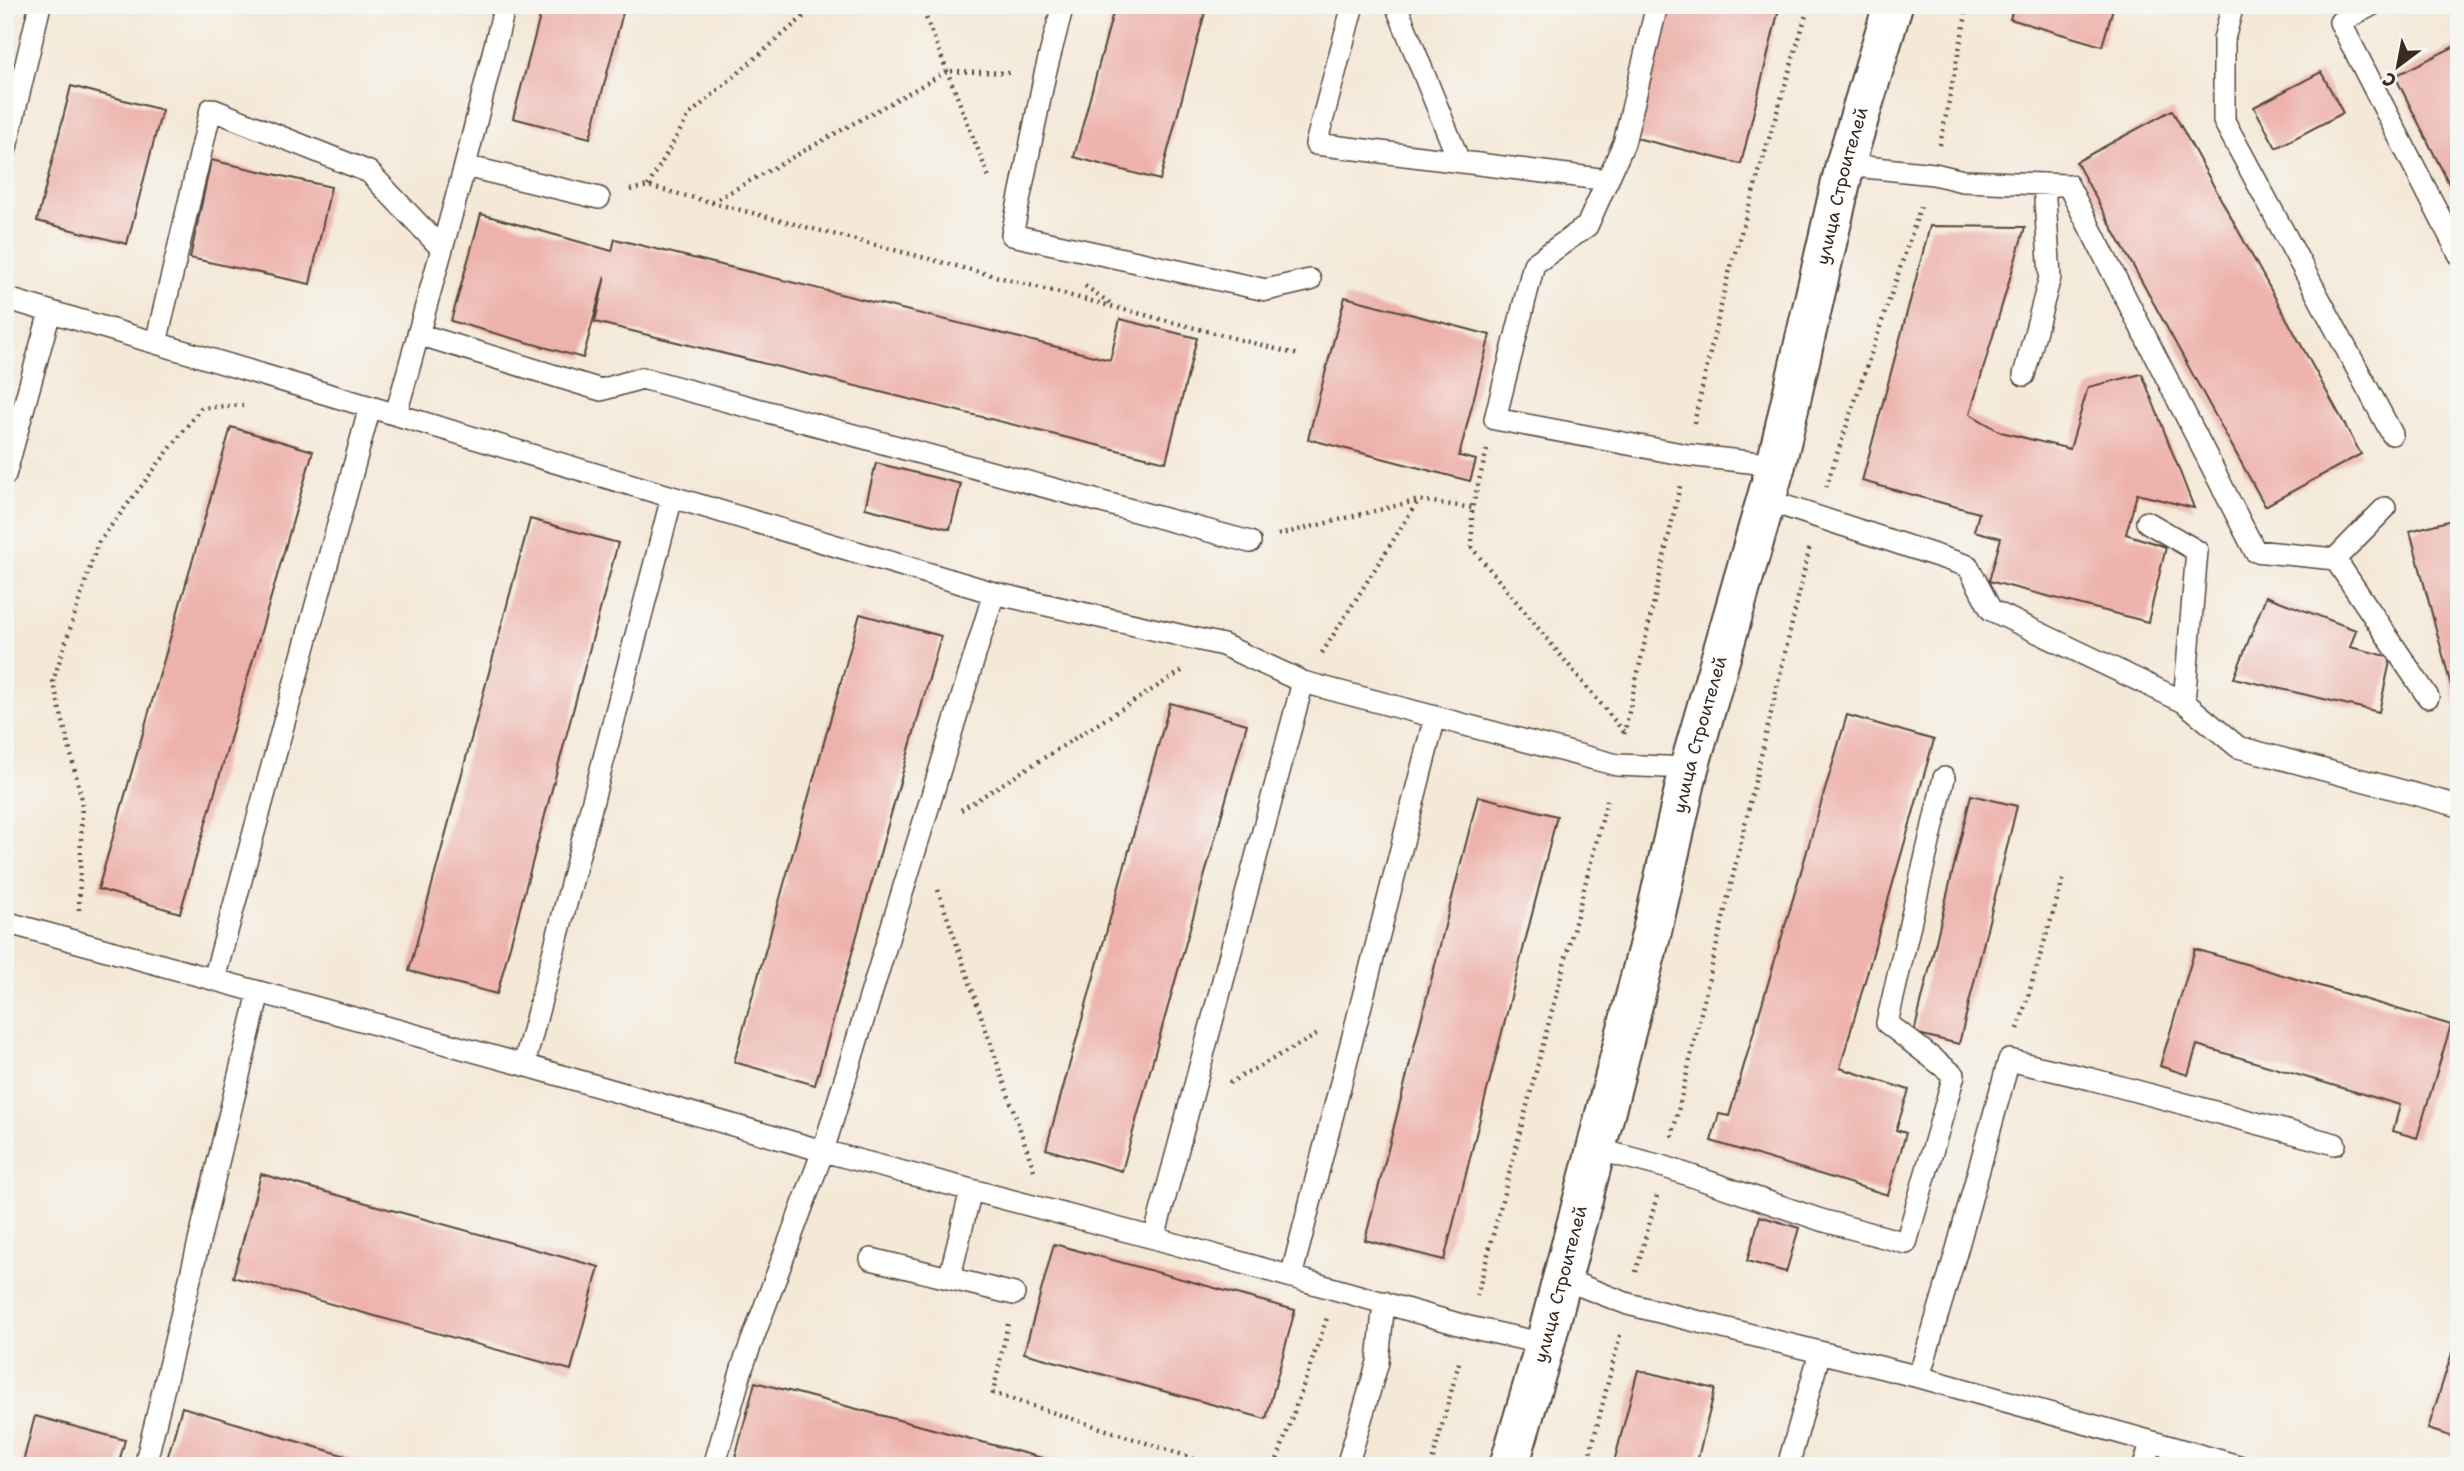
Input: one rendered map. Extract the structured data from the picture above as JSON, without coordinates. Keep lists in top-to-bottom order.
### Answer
{
  "streets": {
    "street": ["улица Строителей"]
  },
  "north": "bottom left"
}
